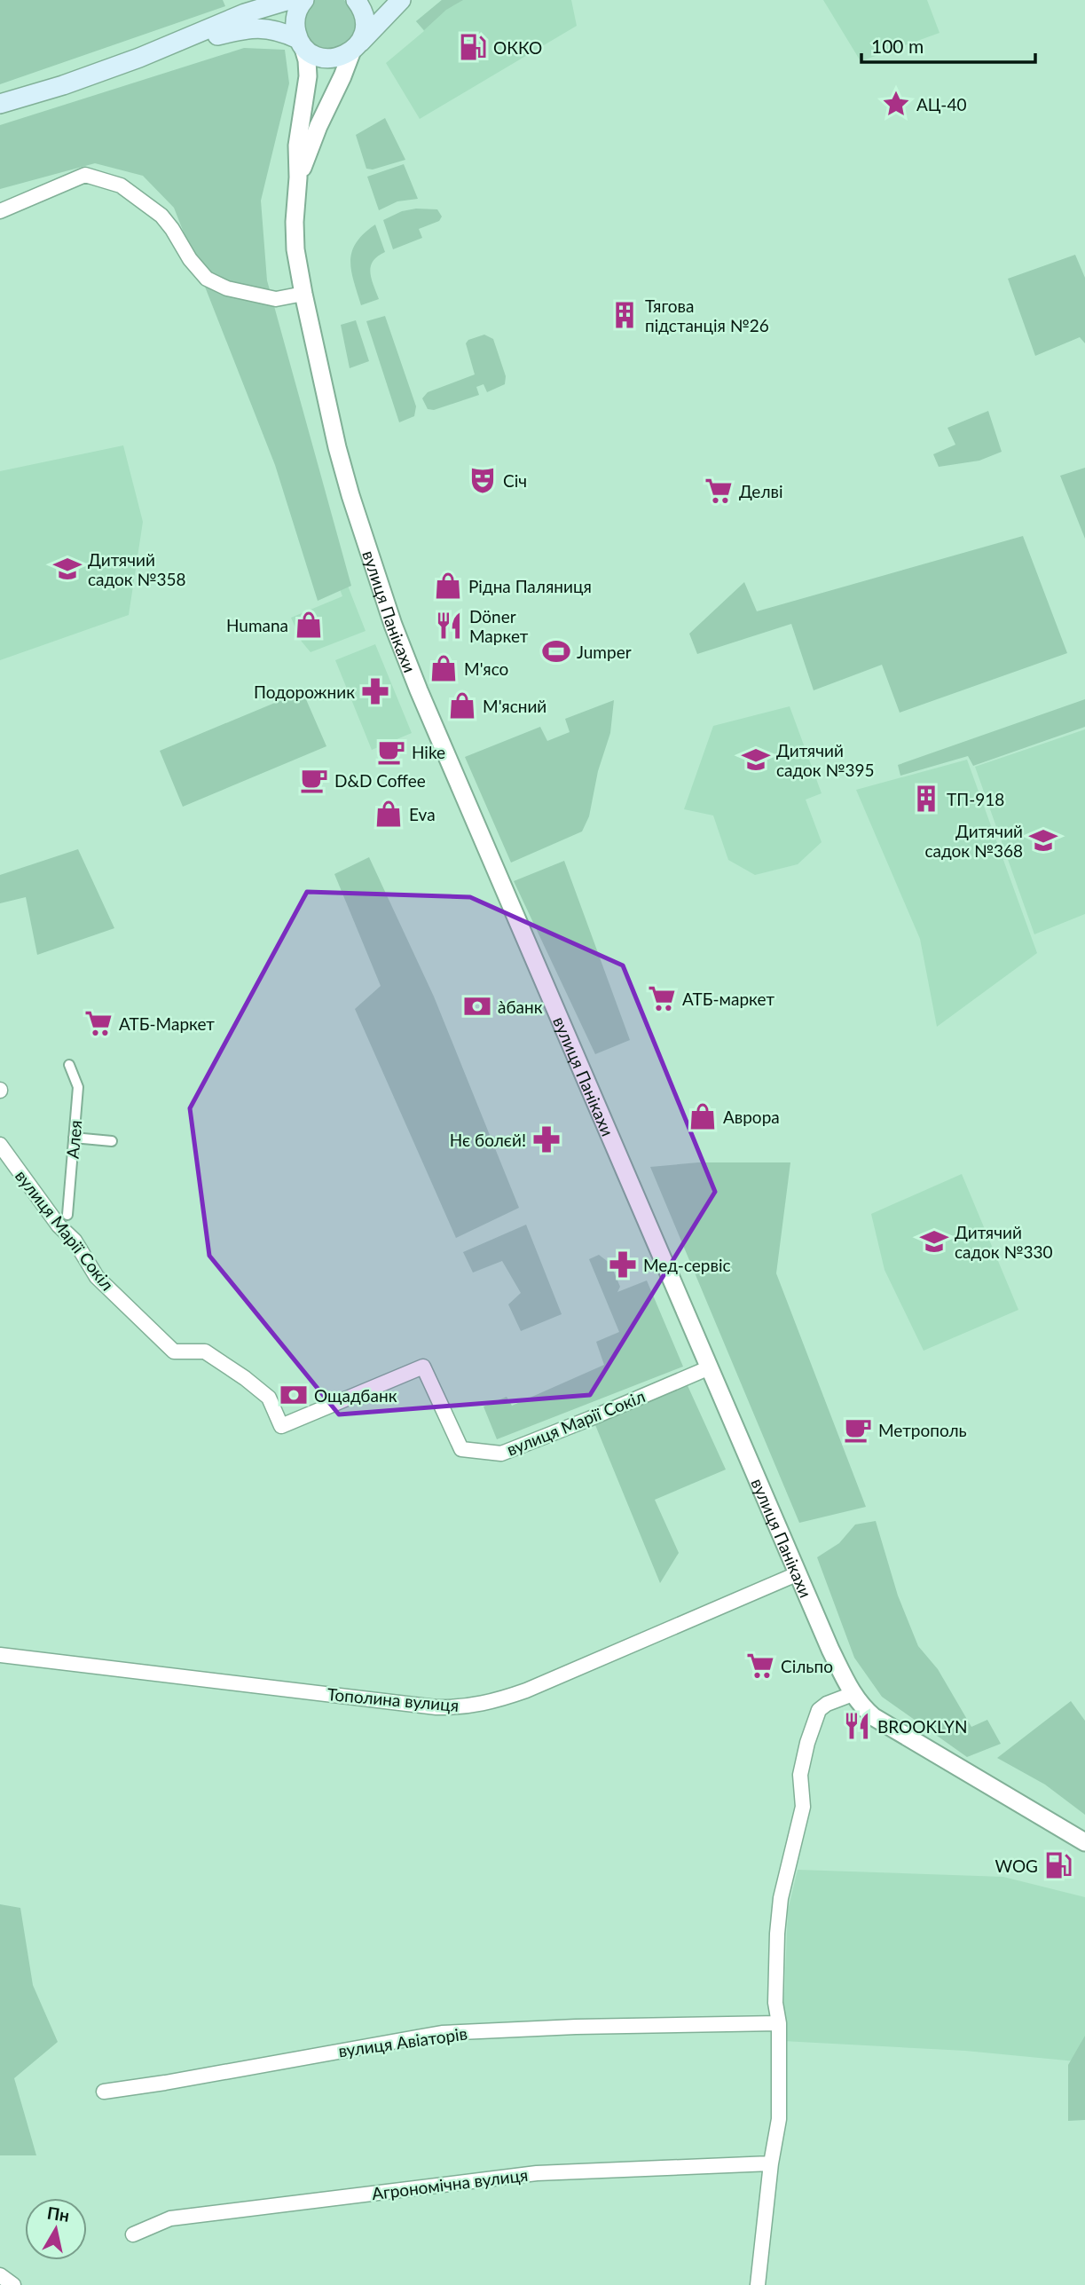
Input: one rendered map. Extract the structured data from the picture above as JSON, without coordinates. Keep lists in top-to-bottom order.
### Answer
{
  "streets": {
    "main road": ["вулиця Панікахи"],
    "street": [
      "Алея",
      "вулиця Марії Сокіл",
      "Тополина вулиця",
      "вулиця Авіаторів",
      "Агрономічна вулиця"
    ]
  },
  "crossings": [
    ["вулиця Панікахи", "вулиця Марії Сокіл"],
    ["вулиця Панікахи", "Тополина вулиця"]
  ],
  "places": {
    "fuel station": ["ОККО", "WOG"],
    "place": ["АЦ-40"],
    "building": ["Тягова пiдстанцiя №26", "ТП-918"],
    "theatre": ["Січ"],
    "supermarket": [
      "Делві",
      "АТБ-маркет",
      "АТБ-Маркет",
      "Сільпо"
    ],
    "school or university": [
      "Дитячий садок №358",
      "Дитячий садок №395",
      "Дитячий садок №368",
      "Дитячий садок №330"
    ],
    "shop": [
      "Рідна Паляниця",
      "Humana",
      "М'ясо",
      "М'ясний",
      "Eva",
      "Аврора"
    ],
    "restaurant": ["Döner Маркет", "BROOKLYN"],
    "sports": ["Jumper"],
    "pharmacy": ["Подорожник", "Нє болєй!", "Мед-сервіс"],
    "cafe": ["Hike", "D&D Coffee", "Метрополь"],
    "bank": ["а̀банк", "Ощадбанк"]
  },
  "scale_bar": "100 m",
  "north": "top"
}
